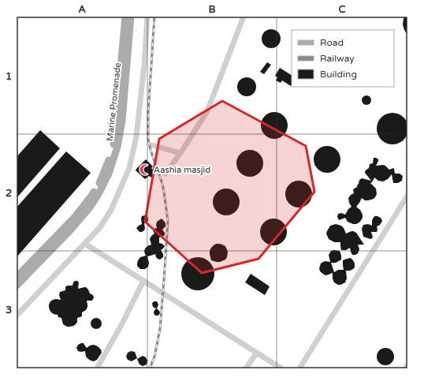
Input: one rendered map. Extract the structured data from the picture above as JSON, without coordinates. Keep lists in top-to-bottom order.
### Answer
{
  "streets": {
    "main road": ["Marine Promenade"]
  },
  "places": {
    "mosque": ["Aashia masjid"]
  },
  "legend": ["Road", "Railway", "Building"],
  "grid": {
    "columns": ["A", "B", "C"],
    "rows": ["1", "2", "3"]
  }
}
